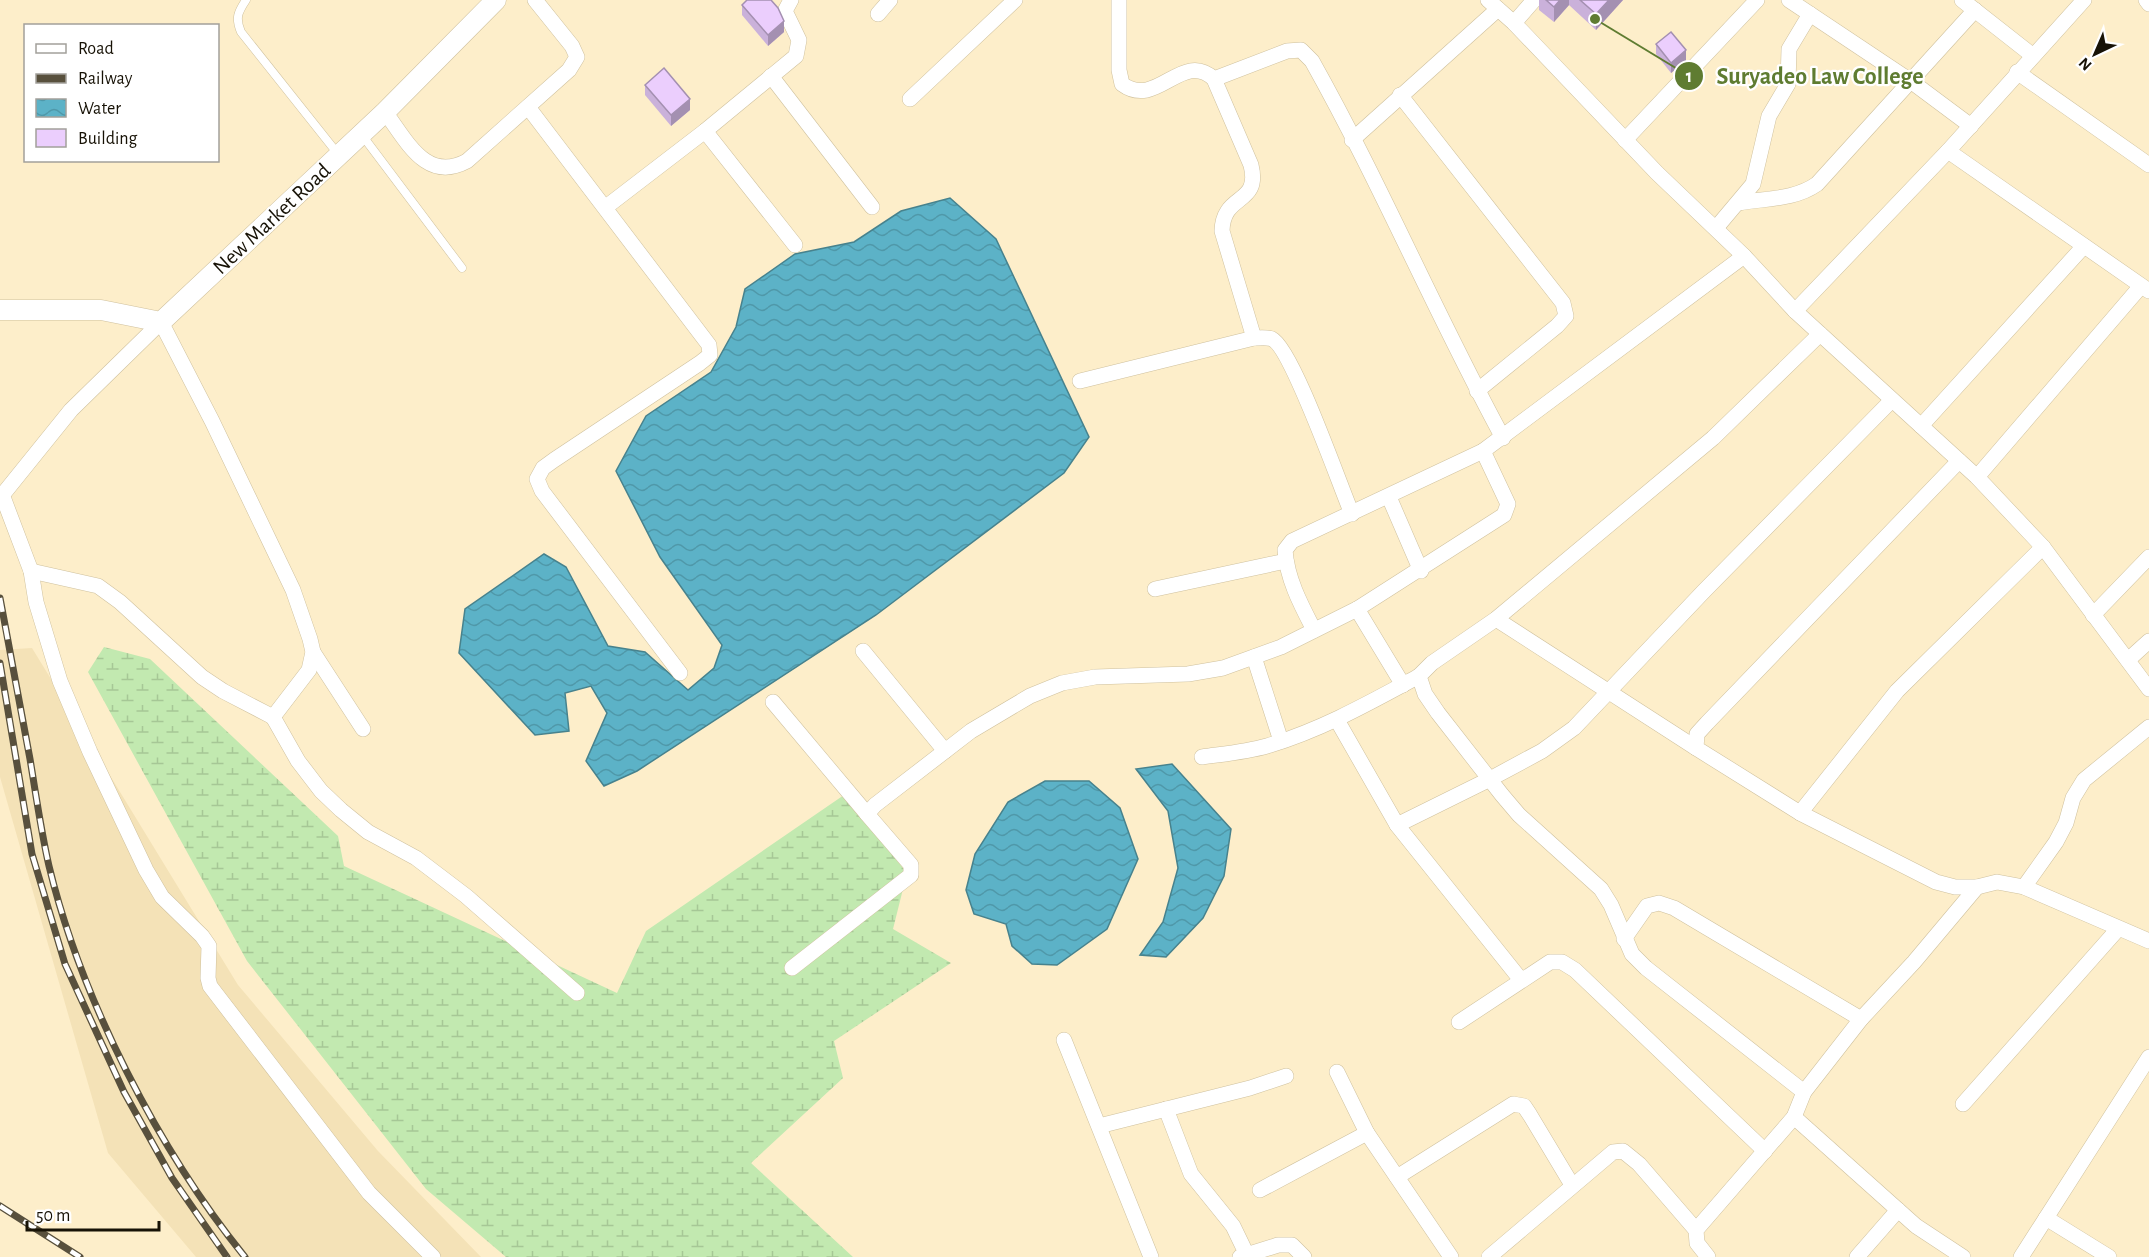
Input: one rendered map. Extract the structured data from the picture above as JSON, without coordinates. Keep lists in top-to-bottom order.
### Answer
{
  "streets": {
    "street": ["New Market Road"]
  },
  "places": ["Suryadeo Law College"],
  "legend": [
    "Road",
    "Railway",
    "Water",
    "Building"
  ],
  "scale_bar": "50 m",
  "north": "bottom left"
}
